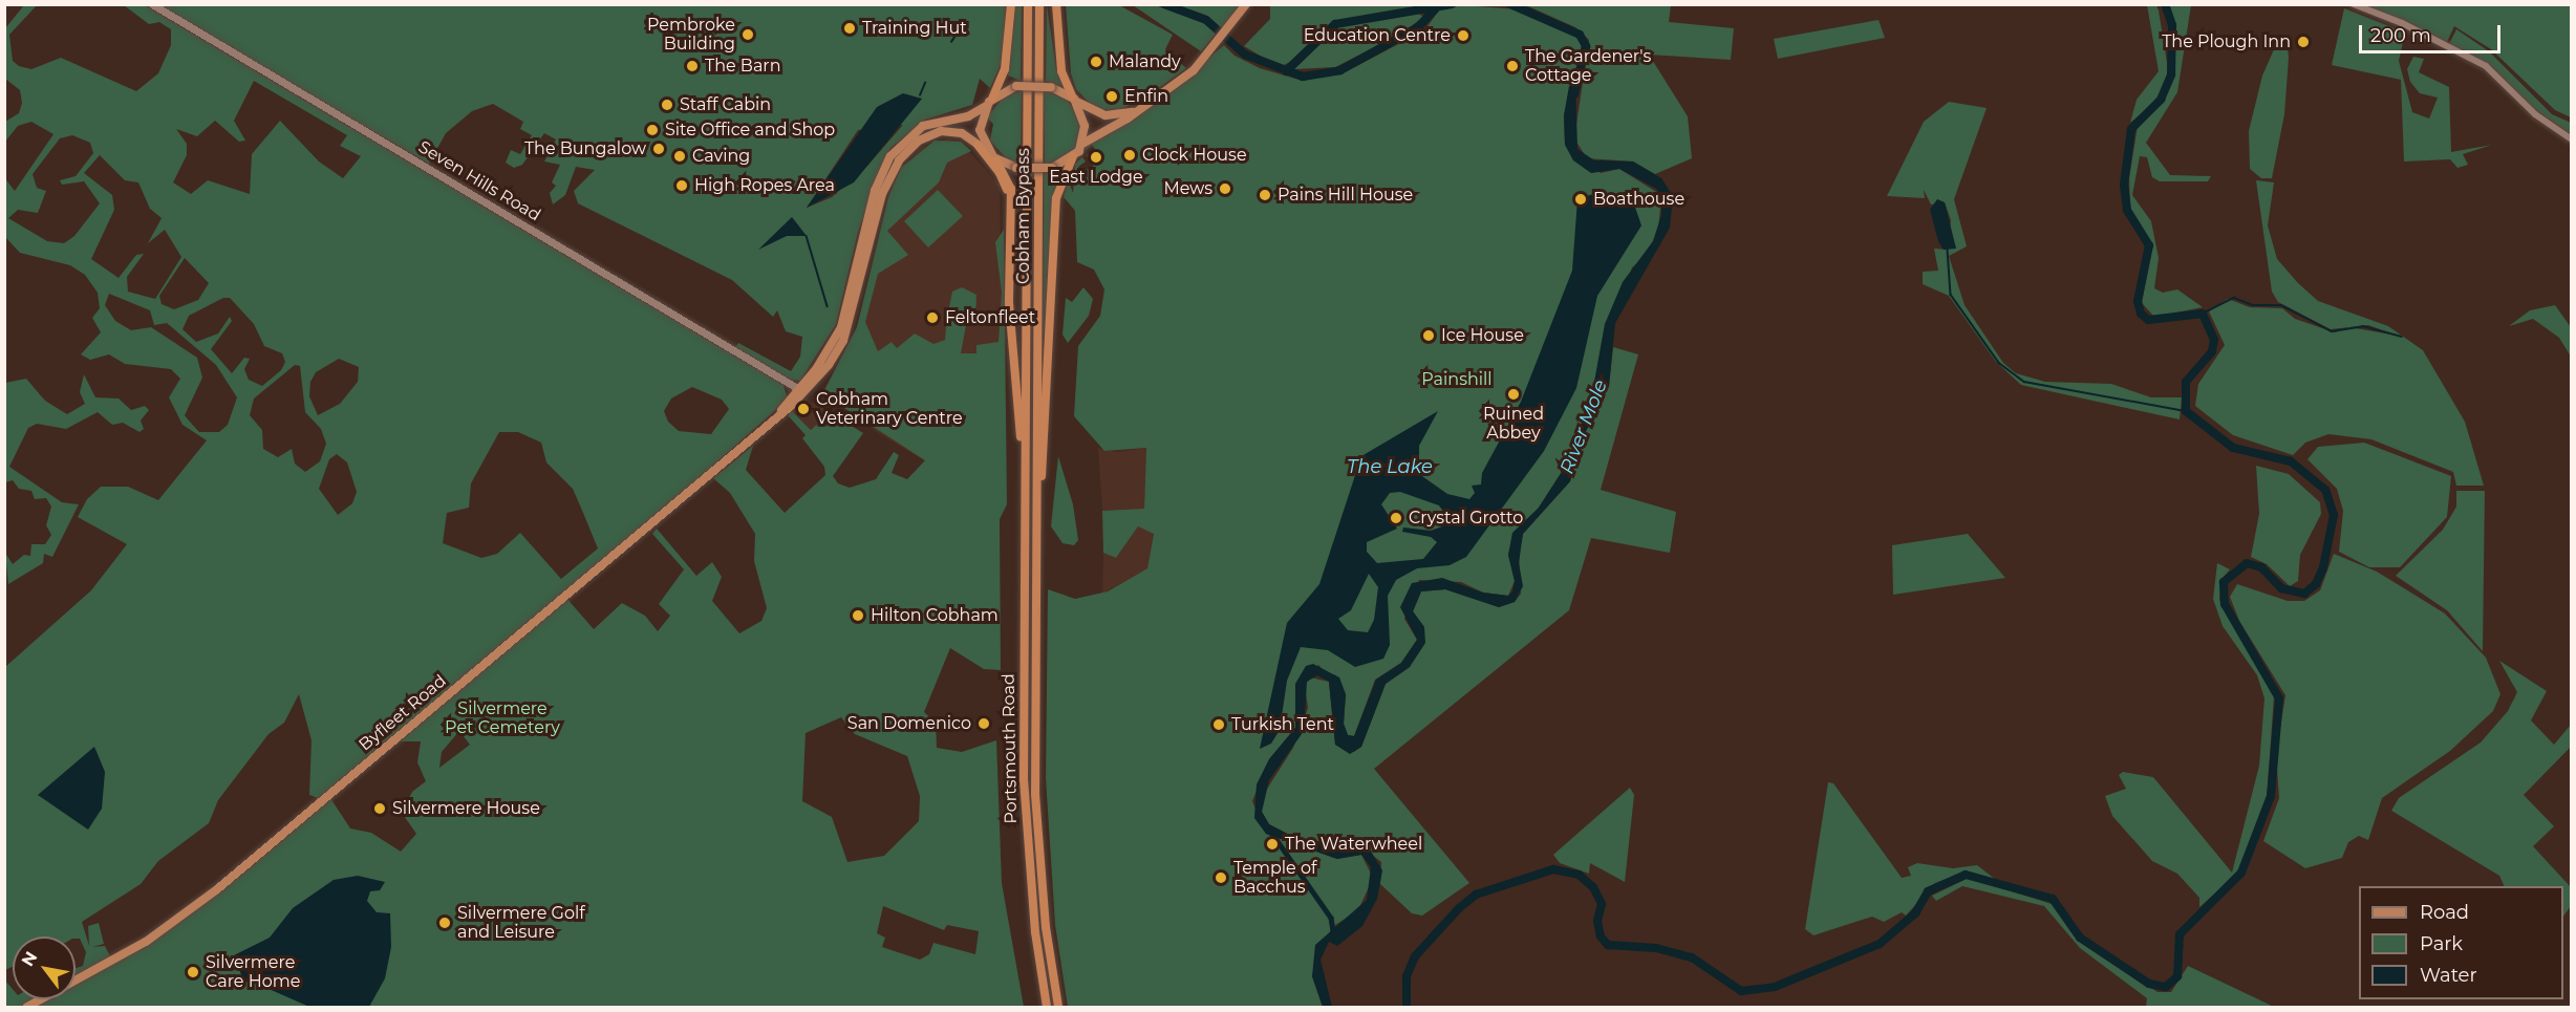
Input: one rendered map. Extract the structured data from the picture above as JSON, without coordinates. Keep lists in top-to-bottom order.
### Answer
{
  "streets": {
    "highway": ["Cobham Bypass", "Portsmouth Road"],
    "main road": ["Seven Hills Road", "Byfleet Road"]
  },
  "crossings": [
    ["Seven Hills Road", "Byfleet Road"],
    ["Cobham Bypass", "Portsmouth Road"]
  ],
  "water": ["River Mole", "The Lake"],
  "parks": ["Painshill", "Silvermere Pet Cemetery"],
  "places": [
    "Training Hut",
    "Pembroke Building",
    "Education Centre",
    "The Plough Inn",
    "Malandy",
    "The Barn",
    "The Gardener's Cottage",
    "Enfin",
    "Staff Cabin",
    "Site Office and Shop",
    "The Bungalow",
    "Clock House",
    "Caving",
    "East Lodge",
    "High Ropes Area",
    "Mews",
    "Pains Hill House",
    "Boathouse",
    "Feltonfleet",
    "Ice House",
    "Ruined Abbey",
    "Cobham Veterinary Centre",
    "Crystal Grotto",
    "Hilton Cobham",
    "San Domenico",
    "Turkish Tent",
    "Silvermere House",
    "The Waterwheel",
    "Temple of Bacchus",
    "Silvermere Golf and Leisure",
    "Silvermere Care Home"
  ],
  "legend": ["Road", "Park", "Water"],
  "scale_bar": "200 m",
  "north": "top left"
}
